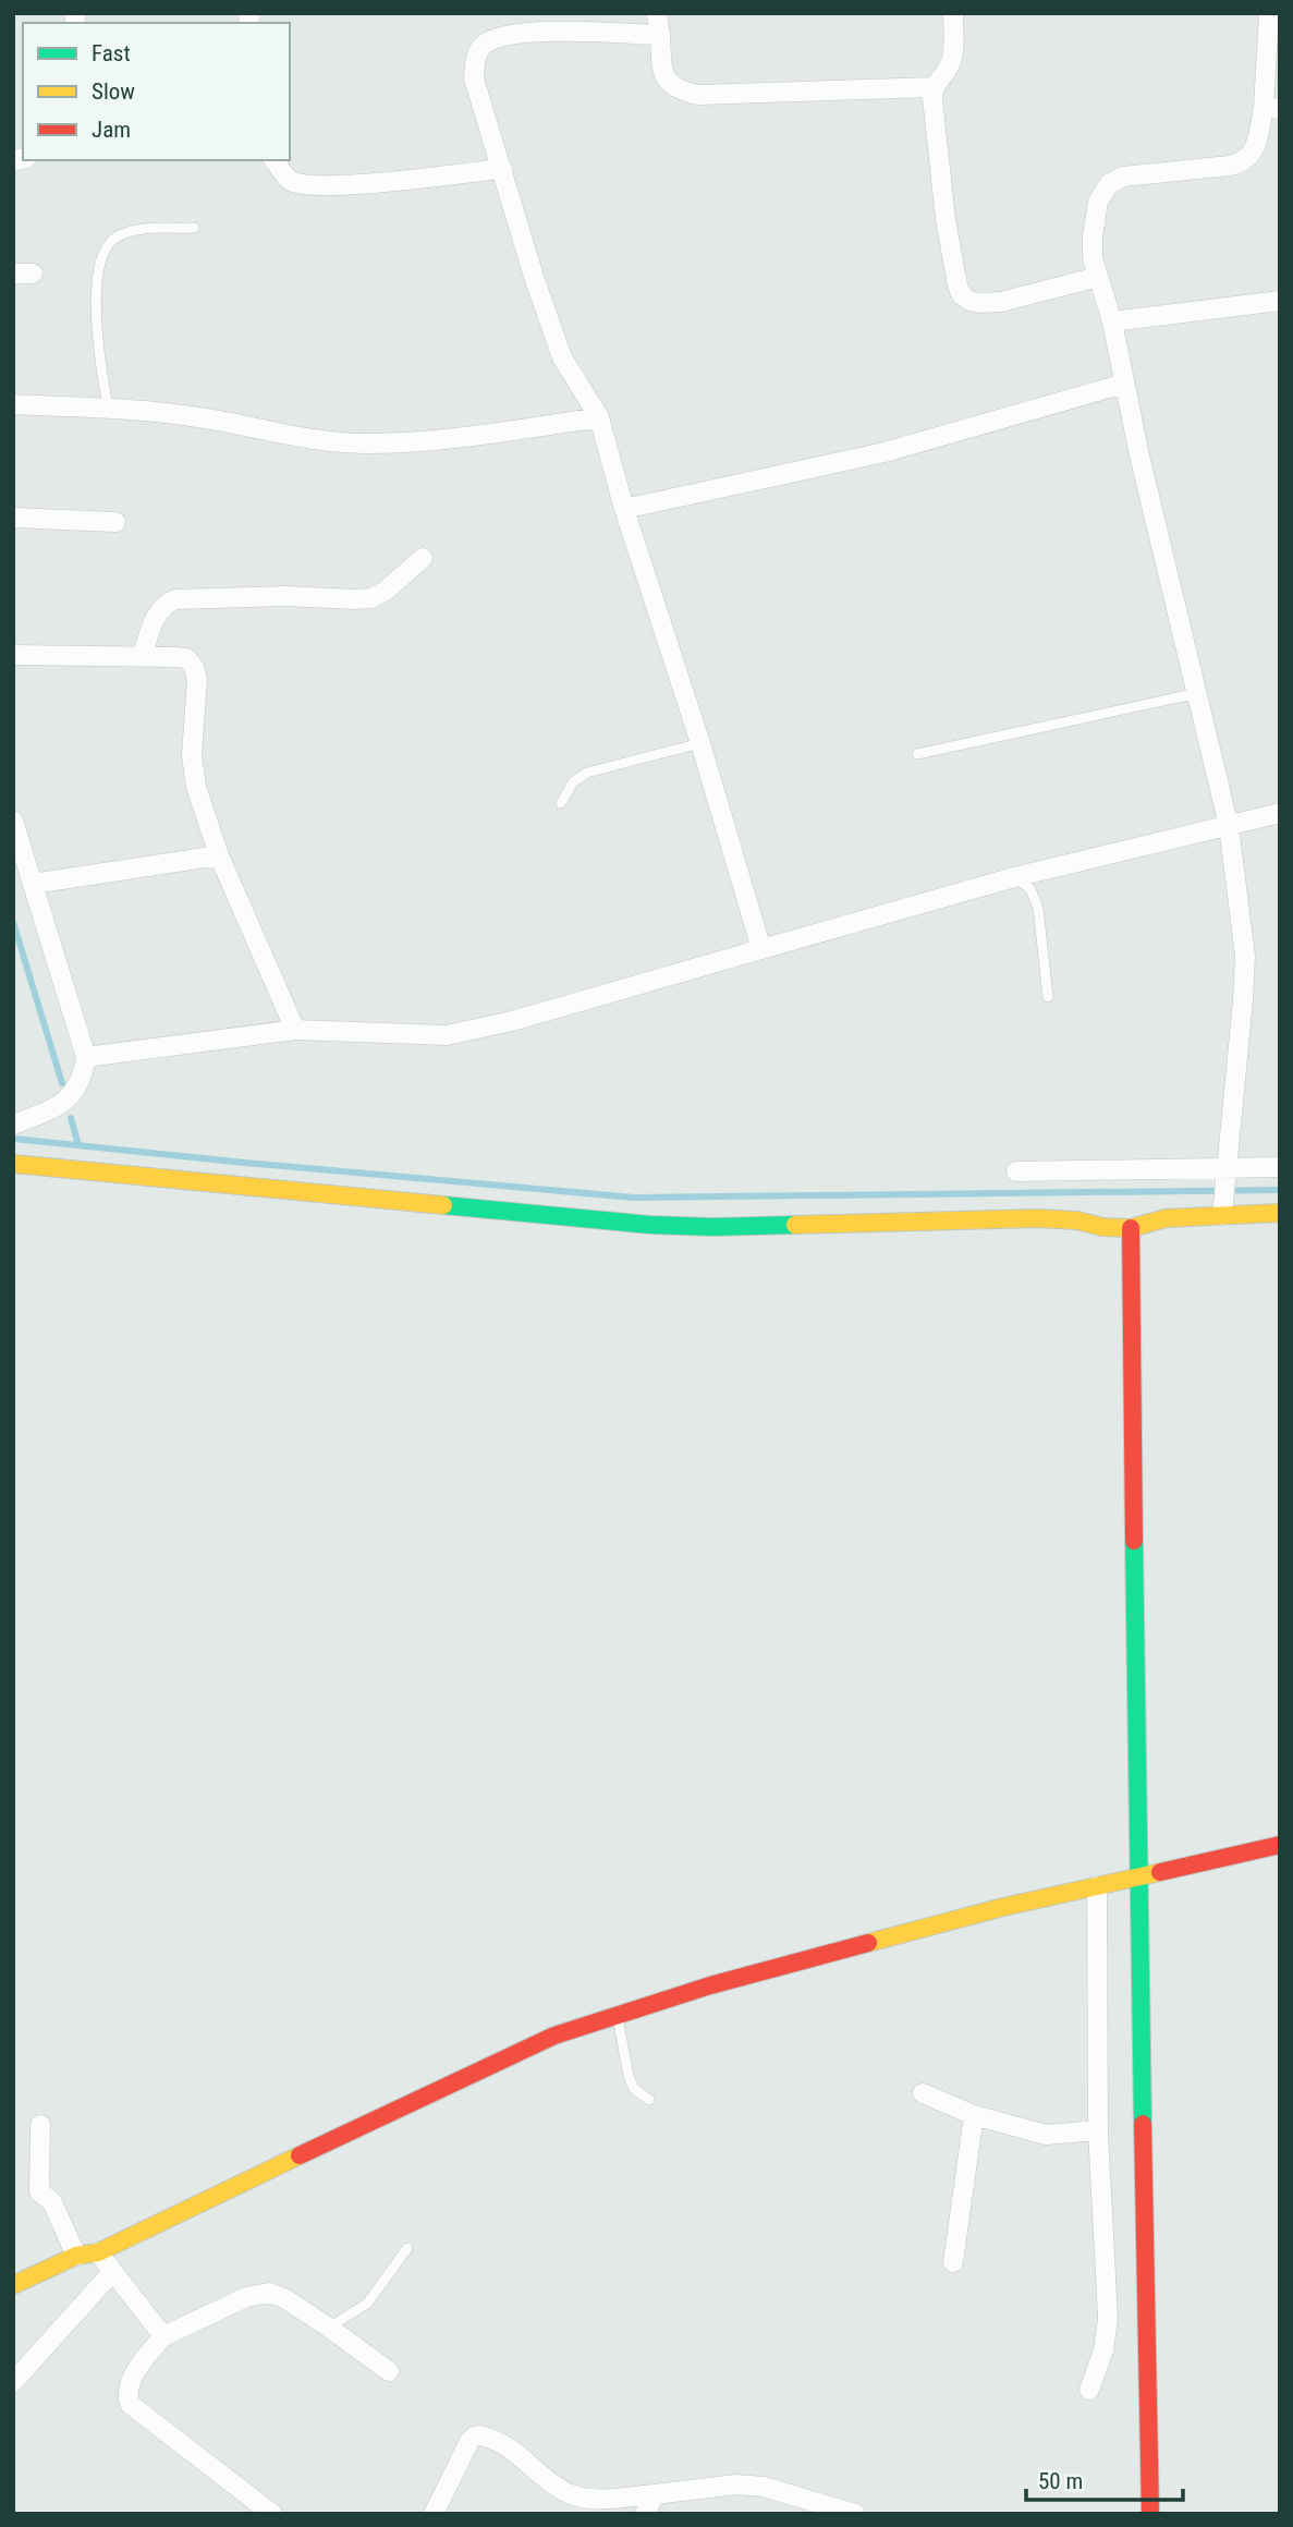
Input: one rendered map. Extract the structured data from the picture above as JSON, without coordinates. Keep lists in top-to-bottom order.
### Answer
{
  "legend": ["Fast", "Slow", "Jam"],
  "scale_bar": "50 m"
}
